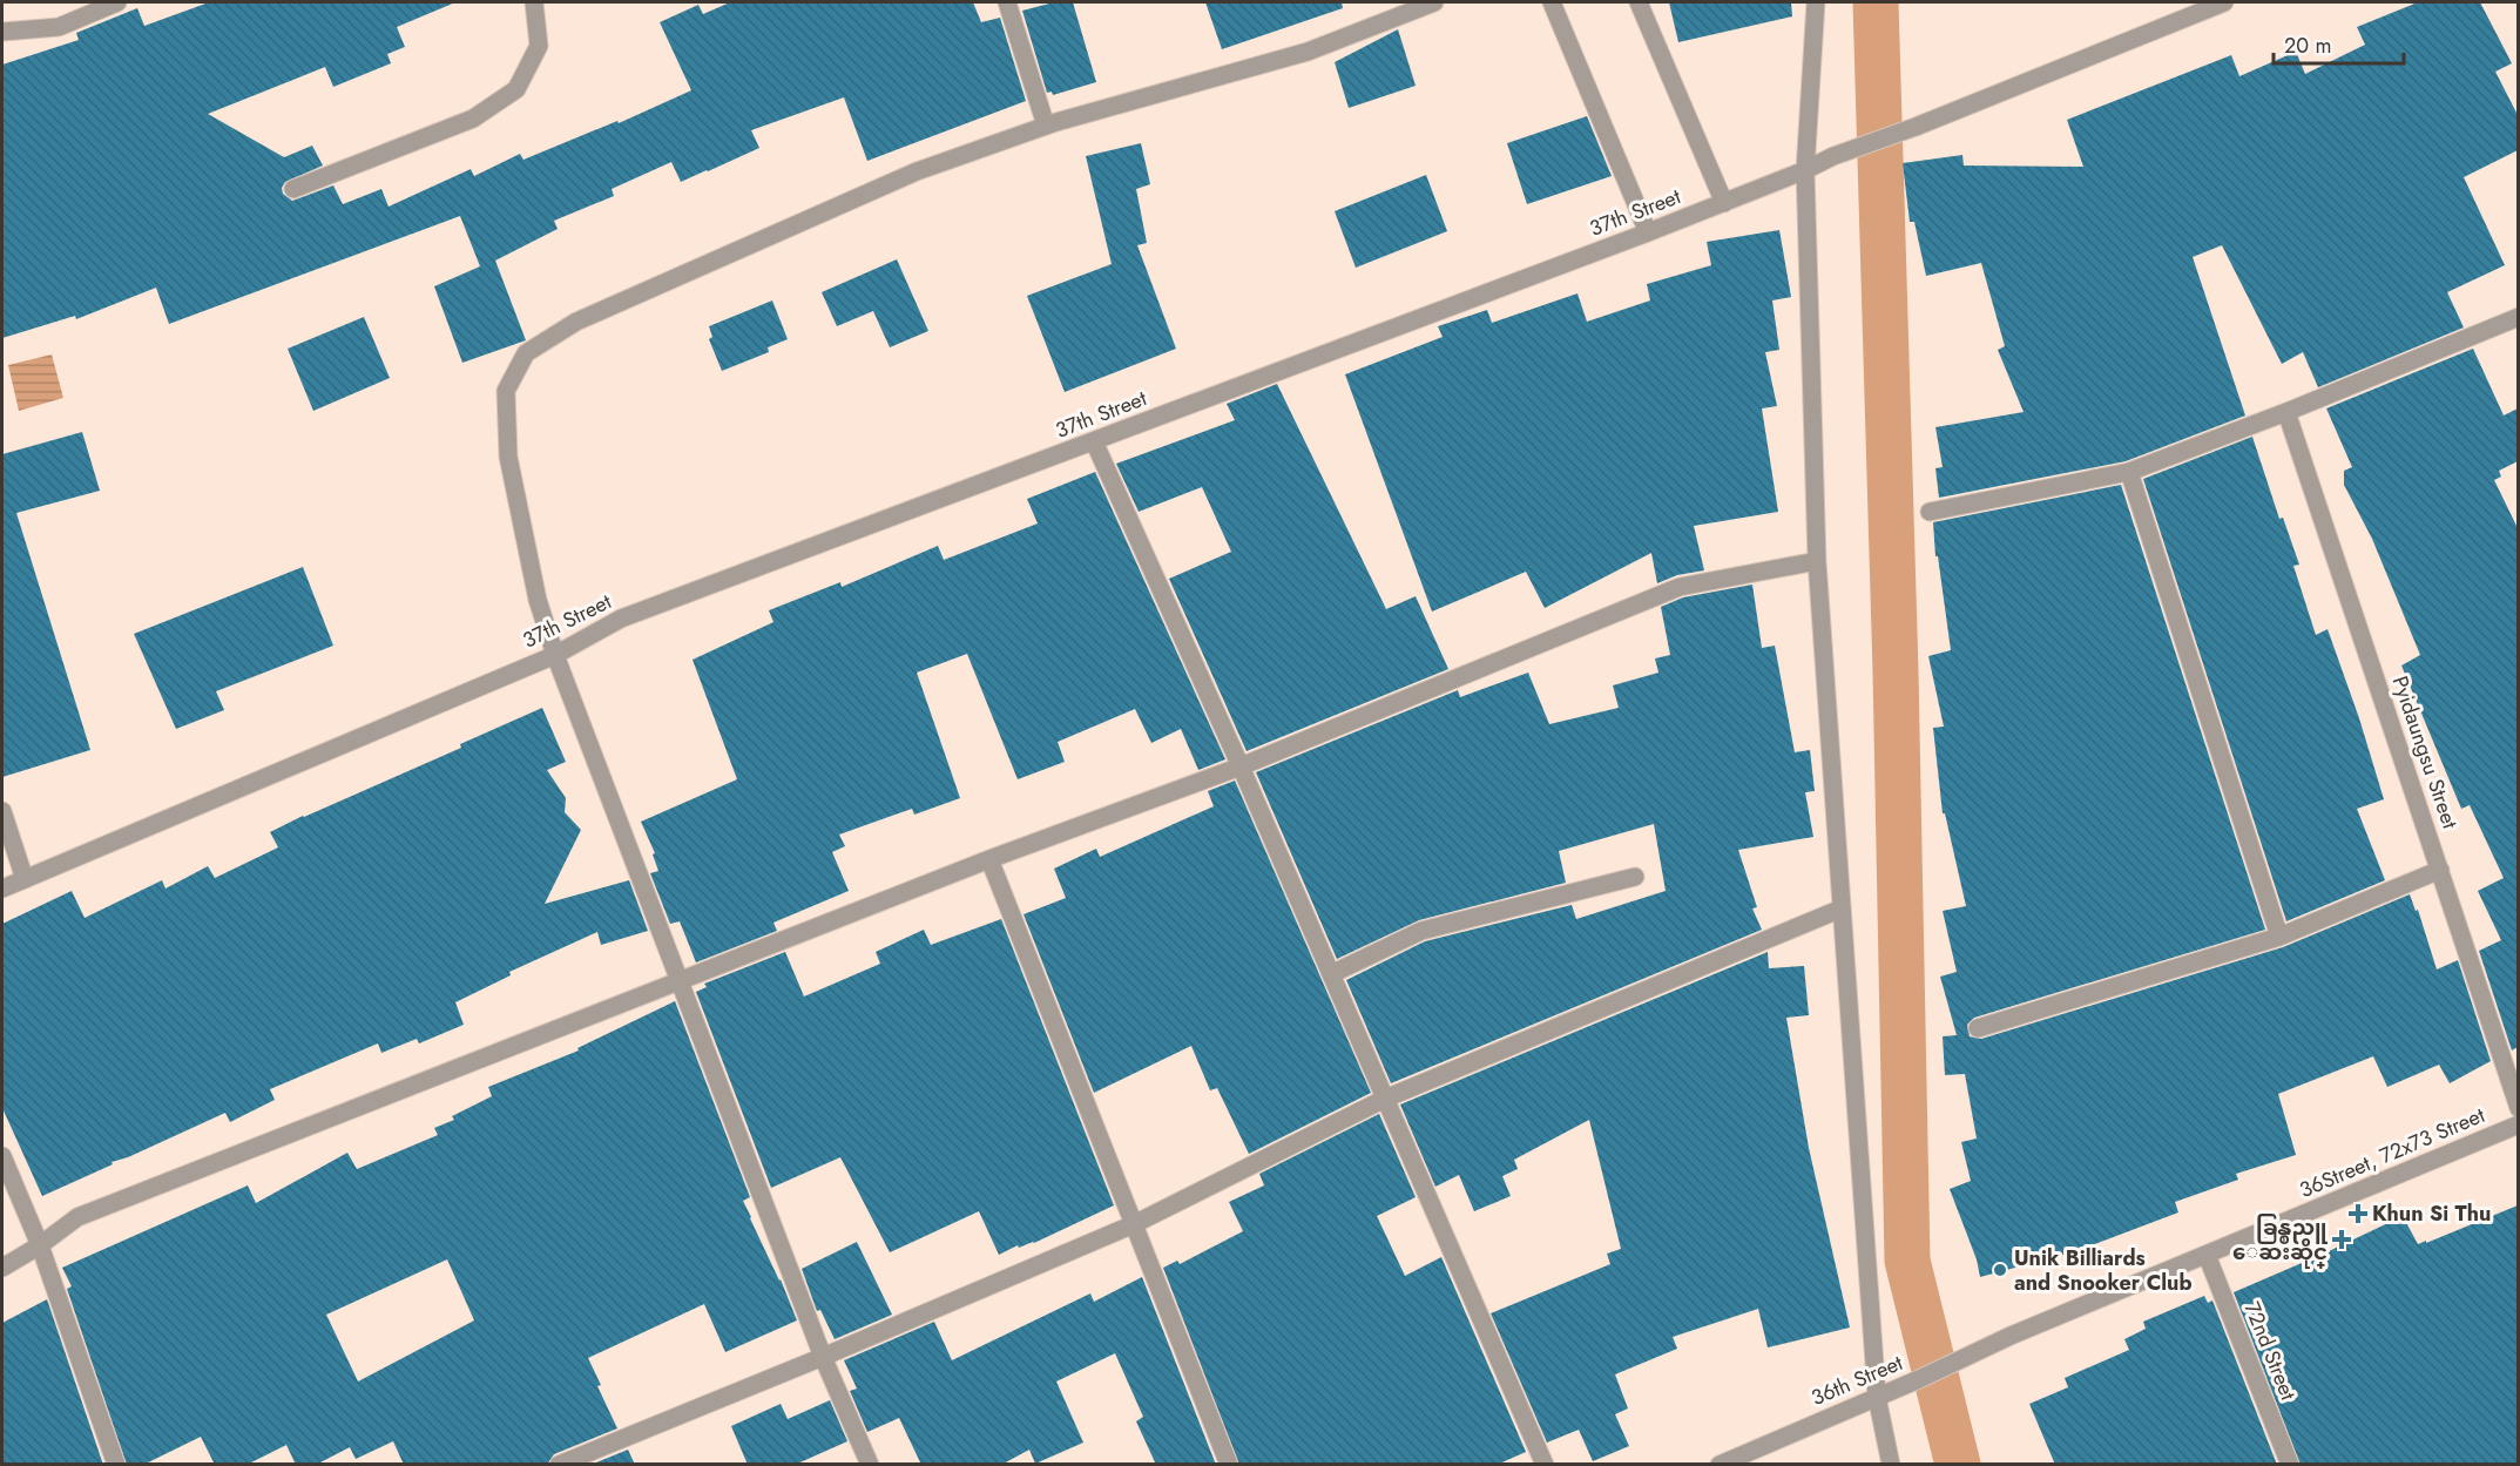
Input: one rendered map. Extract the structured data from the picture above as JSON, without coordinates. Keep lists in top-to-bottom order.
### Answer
{
  "streets": {
    "street": [
      "37th Street",
      "Pyidaungsu Street",
      "36Street, 72x73 Street",
      "72nd Street",
      "36th Street"
    ]
  },
  "crossings": [
    ["36Street, 72x73 Street", "72nd Street"],
    ["36Street, 72x73 Street", "36th Street"]
  ],
  "places": {
    "health": ["Khun Si Thu", "ခြန္စည္သူ ေဆးဆိုင္"],
    "other": ["Unik Billiards and Snooker Club"]
  },
  "scale_bar": "20 m"
}
